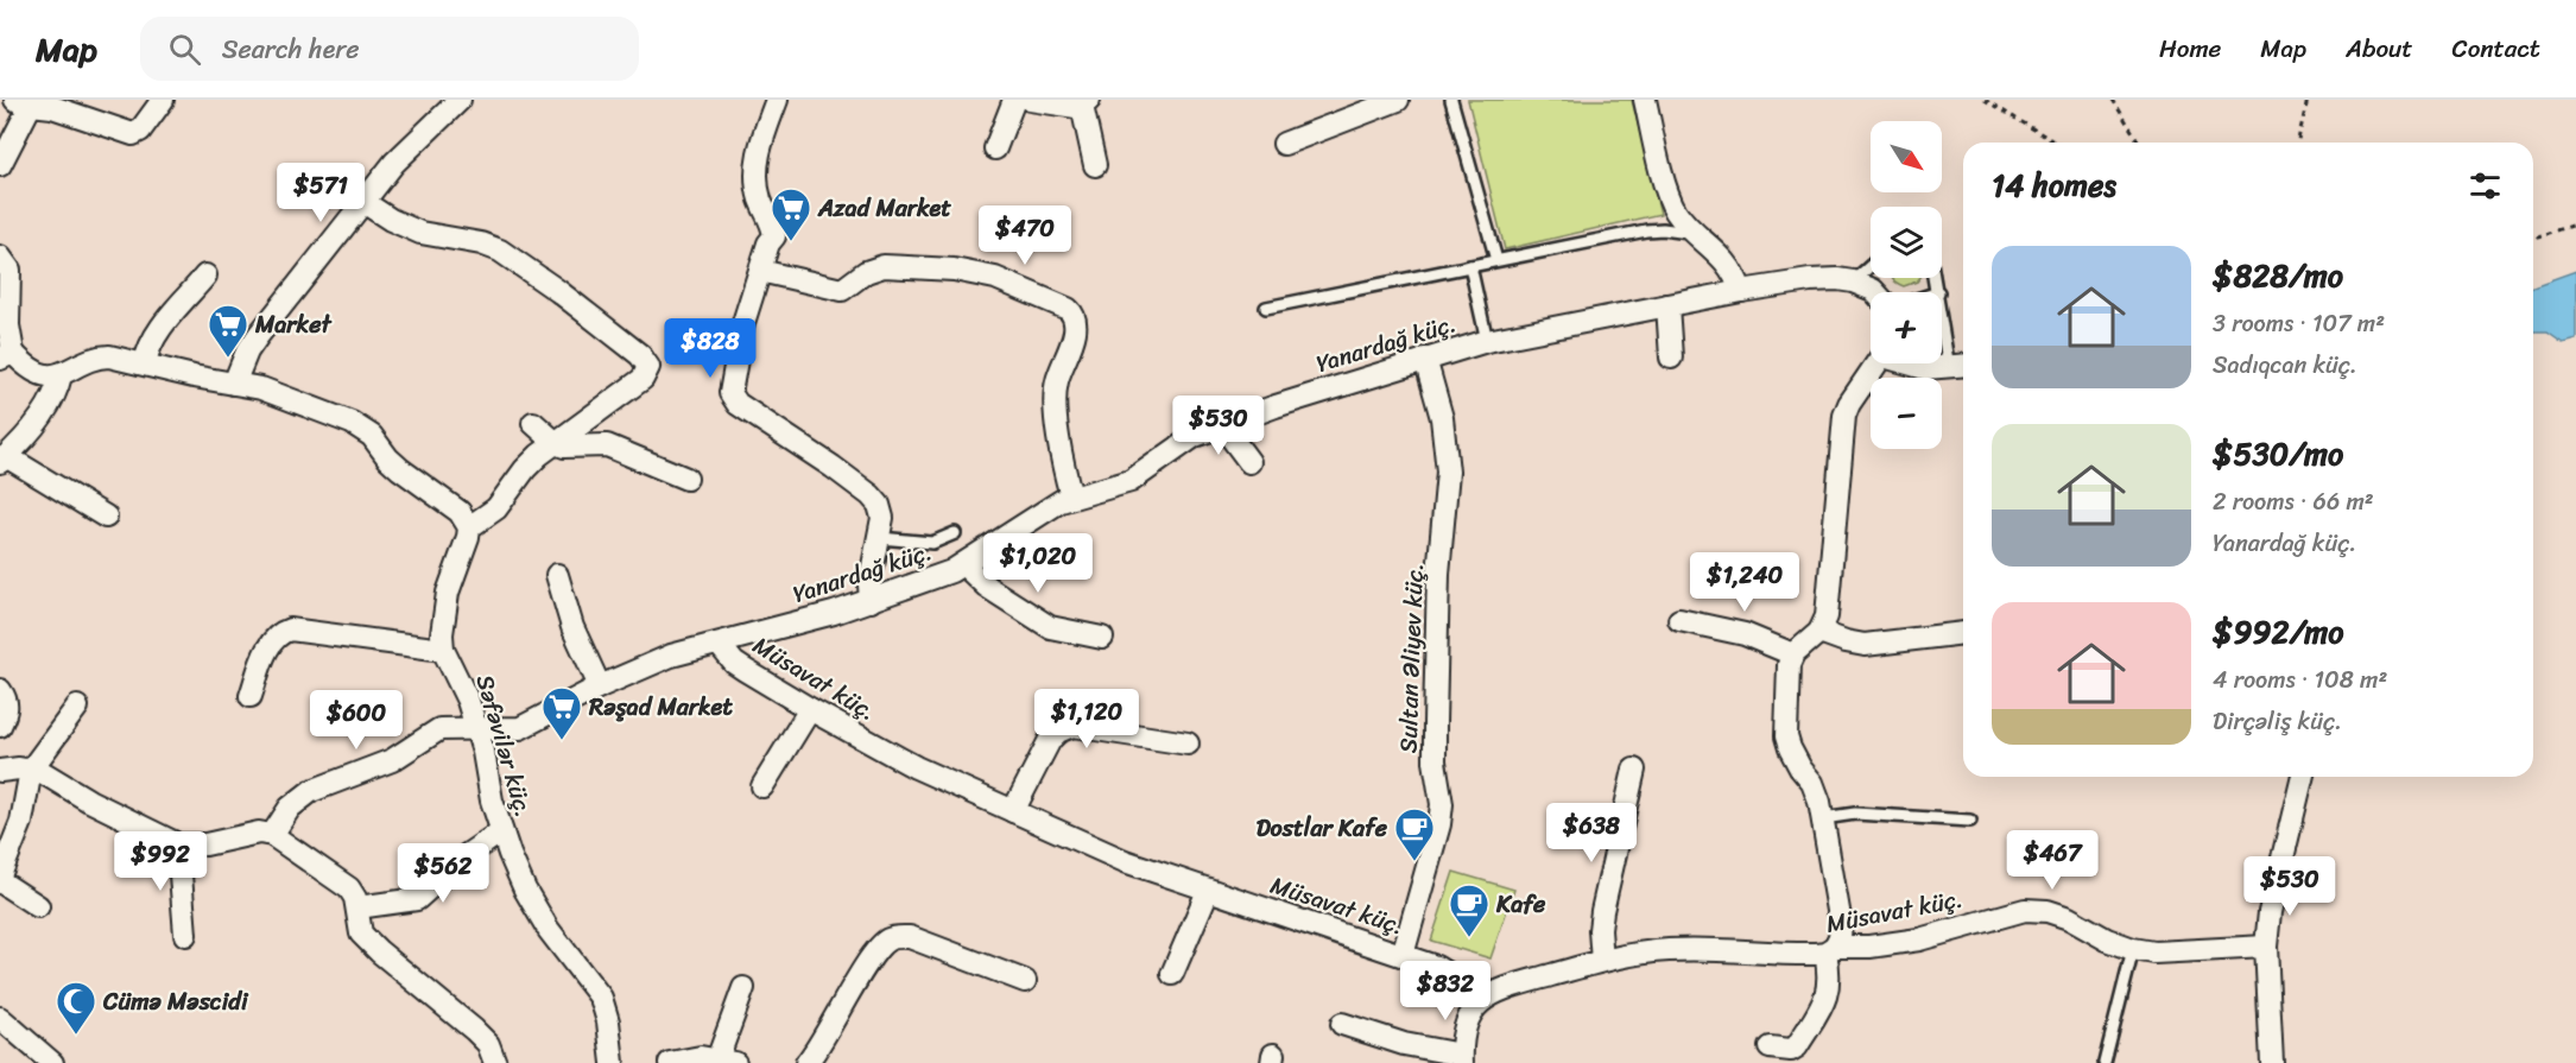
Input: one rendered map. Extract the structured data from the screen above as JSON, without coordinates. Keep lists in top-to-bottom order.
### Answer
{
  "streets": {
    "street": [
      "Yanardağ küç.",
      "Sultan Əliyev küç.",
      "Müsavat küç.",
      "Səfəvilər küç."
    ]
  },
  "crossings": [
    ["Yanardağ küç.", "Sultan Əliyev küç."],
    ["Yanardağ küç.", "Müsavat küç."],
    ["Yanardağ küç.", "Səfəvilər küç."],
    ["Sultan Əliyev küç.", "Müsavat küç."]
  ],
  "places": {
    "supermarket": ["Azad Market", "Market", "Rəşad Market"],
    "cafe": ["Dostlar Kafe", "Kafe"],
    "mosque": ["Cümə Məscidi"]
  },
  "north": "bottom right",
  "page": {
    "header": "Map",
    "search": "Search here",
    "nav": [
      "Home",
      "Map",
      "About",
      "Contact"
    ],
    "map_buttons": ["+", "−"],
    "heading": "14 homes",
    "price": [
      "$571",
      "$470",
      "$828",
      "$530",
      "$1,020",
      "$1,240",
      "$1,120",
      "$600",
      "$638",
      "$467",
      "$992",
      "$562",
      "$530",
      "$832"
    ],
    "list": [
      {
        "name": "$828/mo",
        "note": "3 rooms · 107 m² · Sadıqcan küç."
      },
      {
        "name": "$530/mo",
        "note": "2 rooms · 66 m² · Yanardağ küç."
      },
      {
        "name": "$992/mo",
        "note": "4 rooms · 108 m² · Dirçəliş küç."
      }
    ]
  }
}
